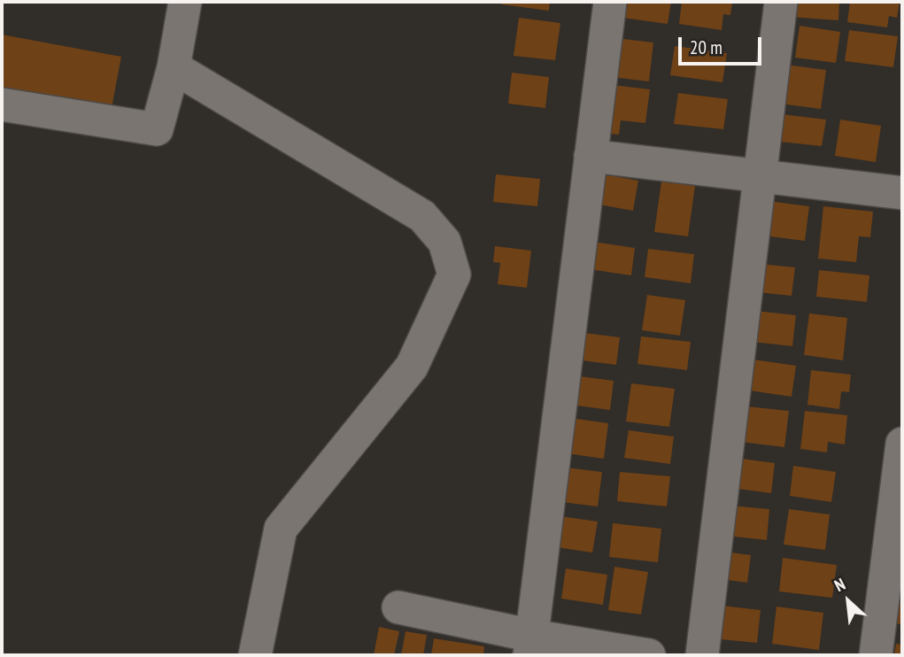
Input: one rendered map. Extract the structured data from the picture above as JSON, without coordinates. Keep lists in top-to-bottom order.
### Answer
{
  "scale_bar": "20 m",
  "north": "top left"
}
